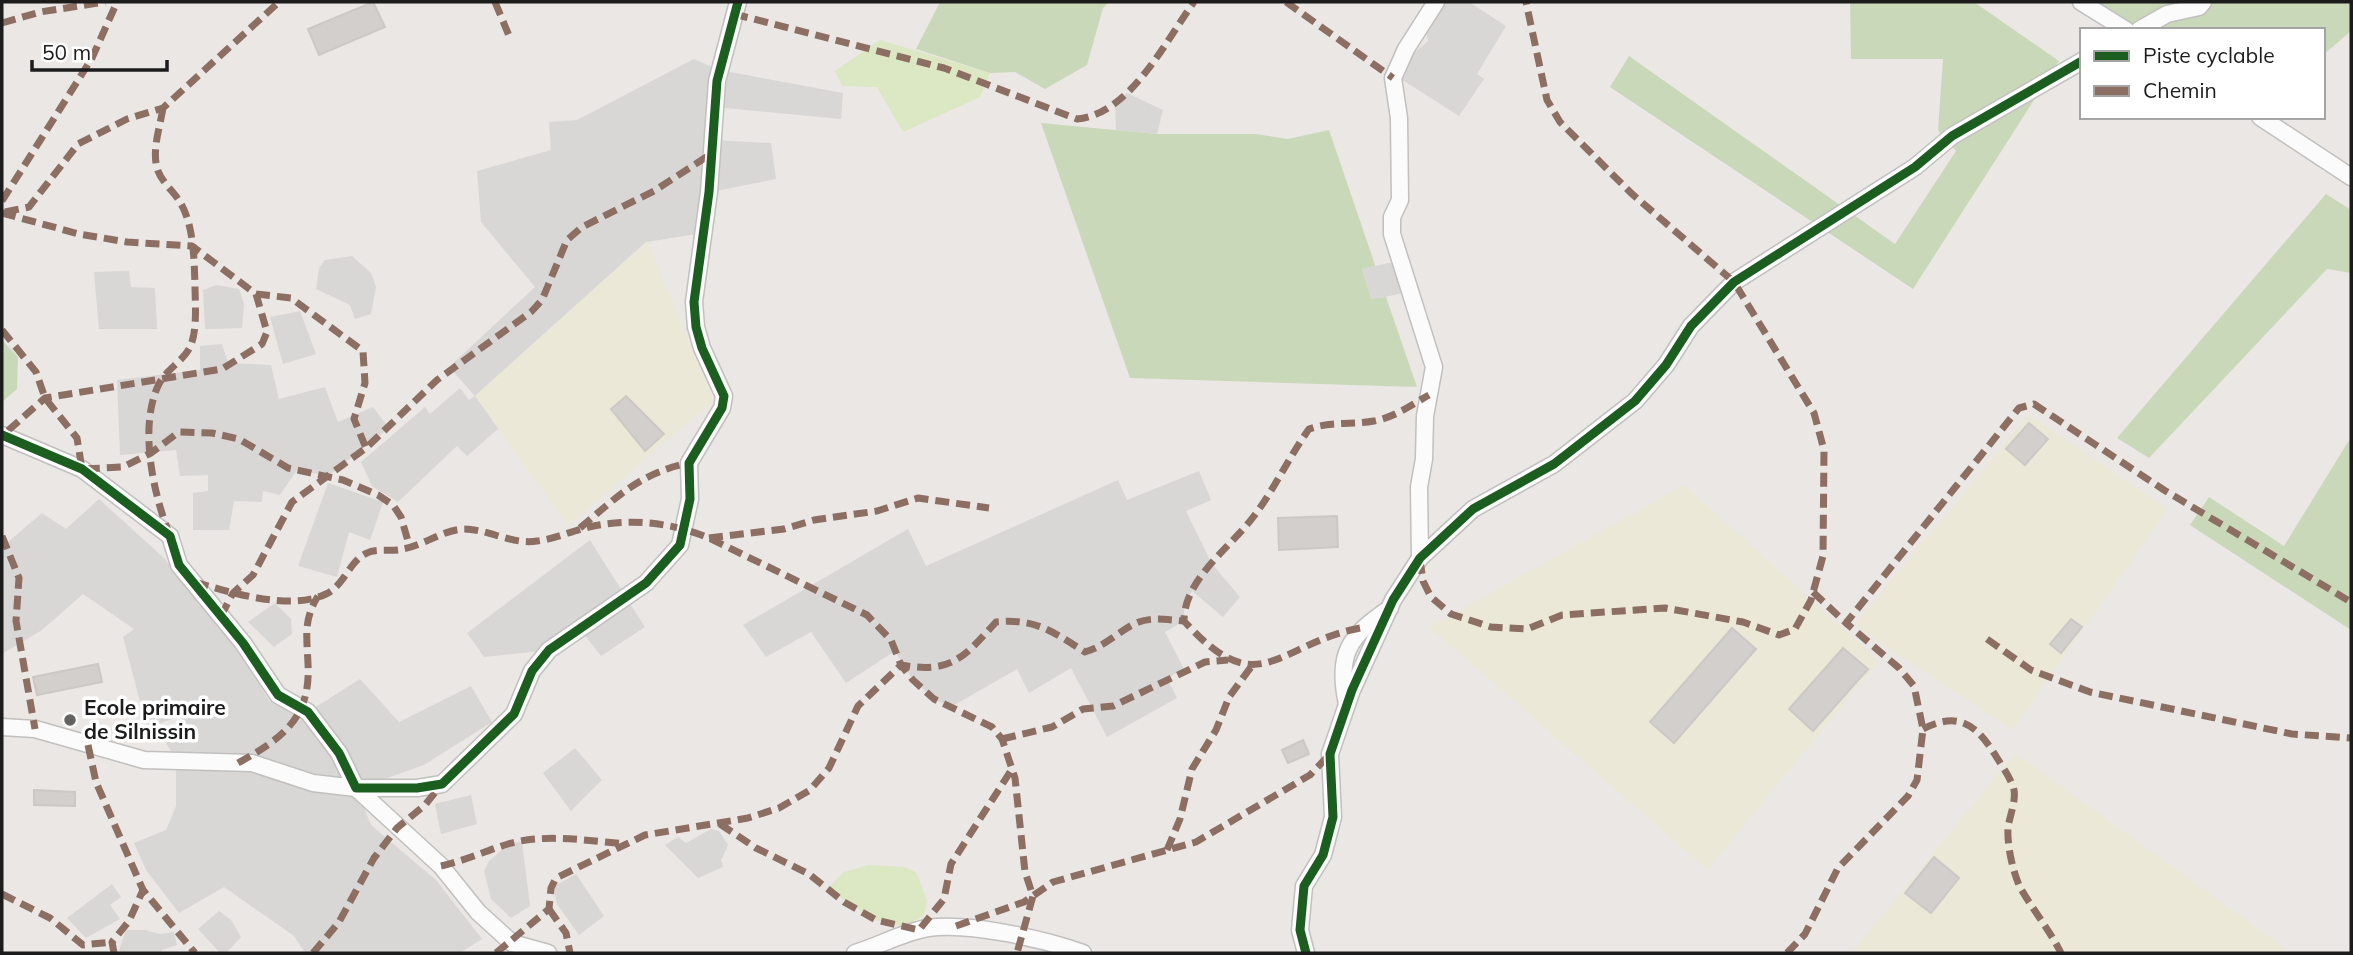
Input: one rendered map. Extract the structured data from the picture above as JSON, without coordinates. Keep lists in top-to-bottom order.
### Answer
{
  "places": ["Ecole primaire de Silnissin"],
  "legend": ["Piste cyclable", "Chemin"],
  "scale_bar": "50 m"
}
